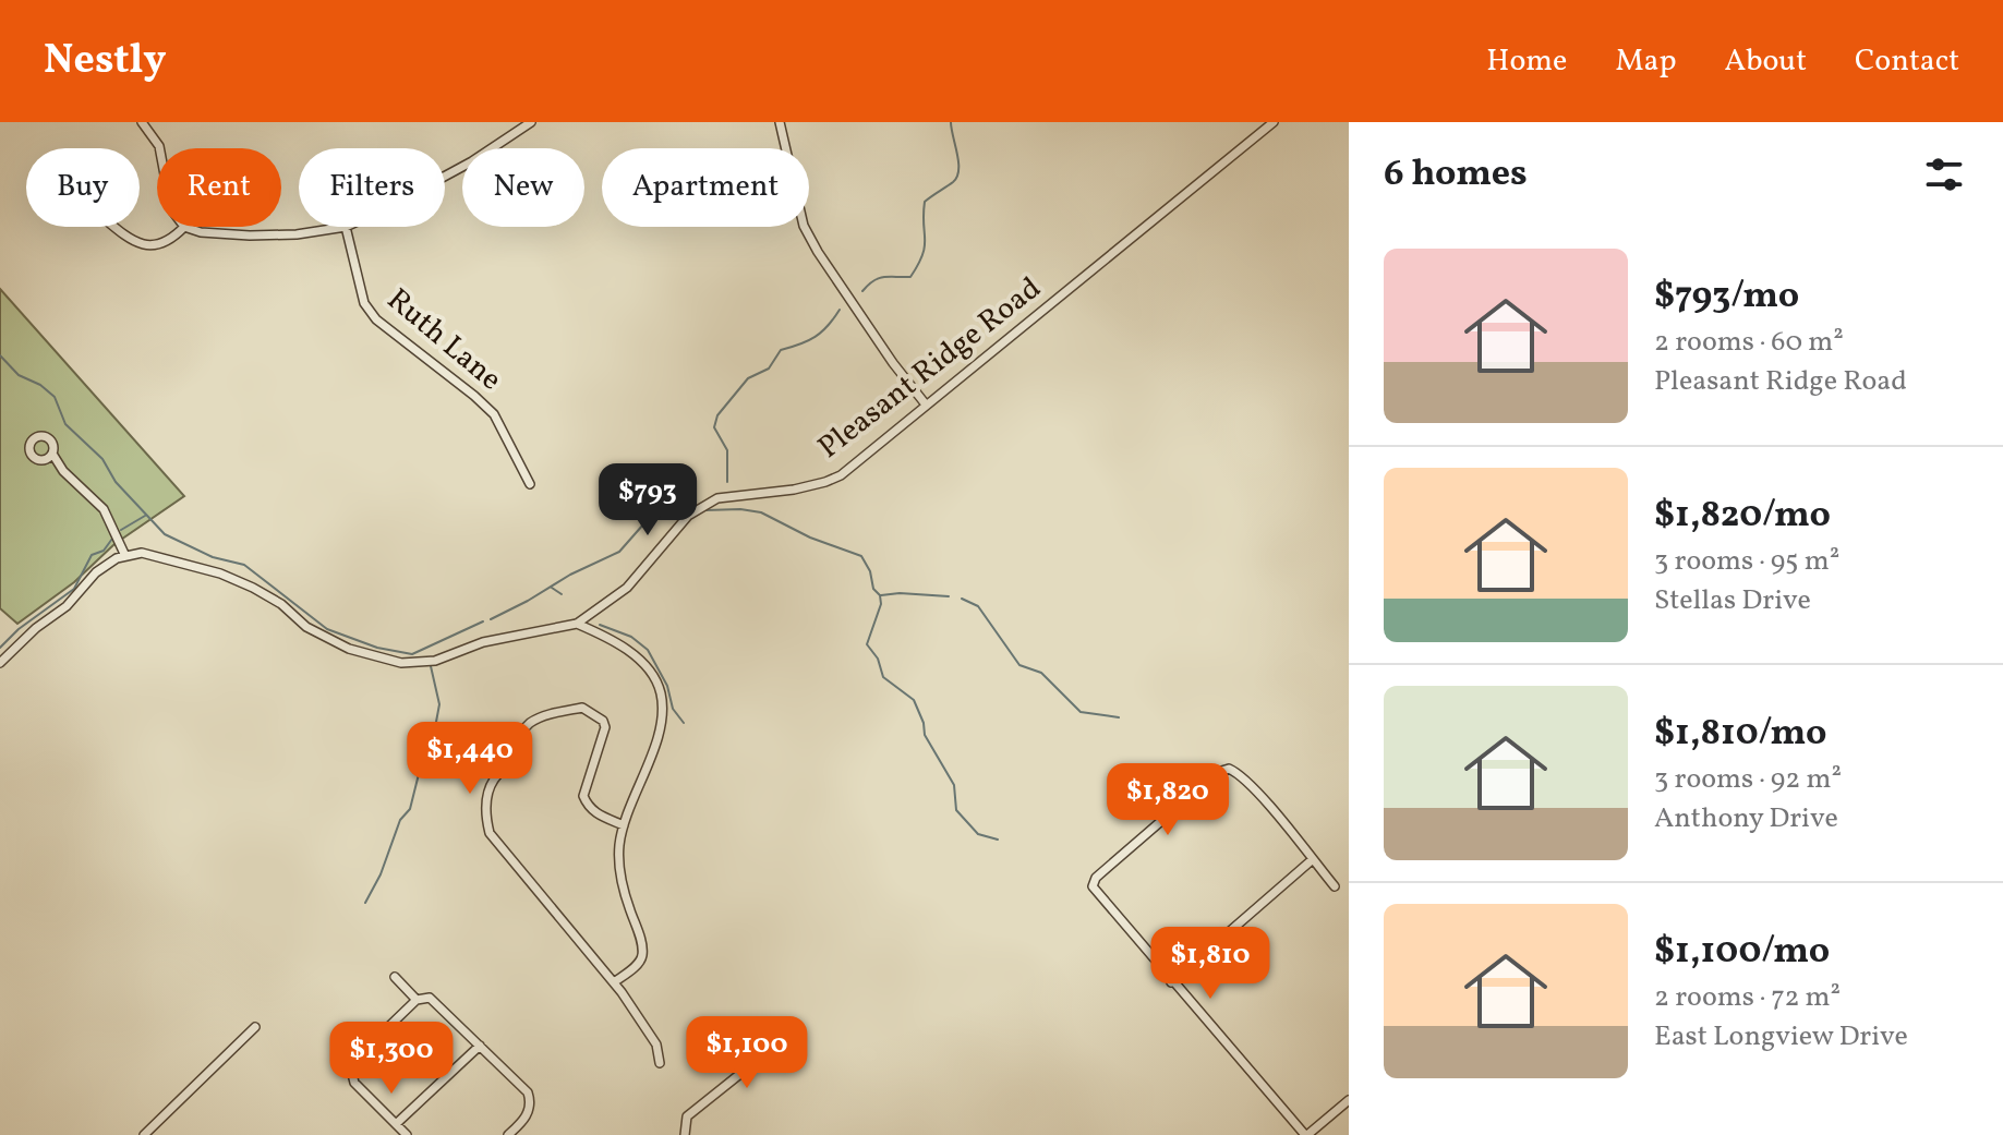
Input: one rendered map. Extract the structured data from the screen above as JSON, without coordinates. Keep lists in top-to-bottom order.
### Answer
{
  "streets": {
    "street": ["Ruth Lane", "Pleasant Ridge Road"]
  },
  "page": {
    "header": "Nestly",
    "nav": [
      "Home",
      "Map",
      "About",
      "Contact"
    ],
    "heading": "6 homes",
    "chip": [
      "Buy",
      "Rent",
      "Filters",
      "New",
      "Apartment"
    ],
    "list": [
      {
        "name": "$793/mo",
        "note": "2 rooms · 60 m² · Pleasant Ridge Road"
      },
      {
        "name": "$1,820/mo",
        "note": "3 rooms · 95 m² · Stellas Drive"
      },
      {
        "name": "$1,810/mo",
        "note": "3 rooms · 92 m² · Anthony Drive"
      },
      {
        "name": "$1,100/mo",
        "note": "2 rooms · 72 m² · East Longview Drive"
      }
    ],
    "price": [
      "$793",
      "$1,440",
      "$1,820",
      "$1,810",
      "$1,100",
      "$1,300"
    ]
  }
}
